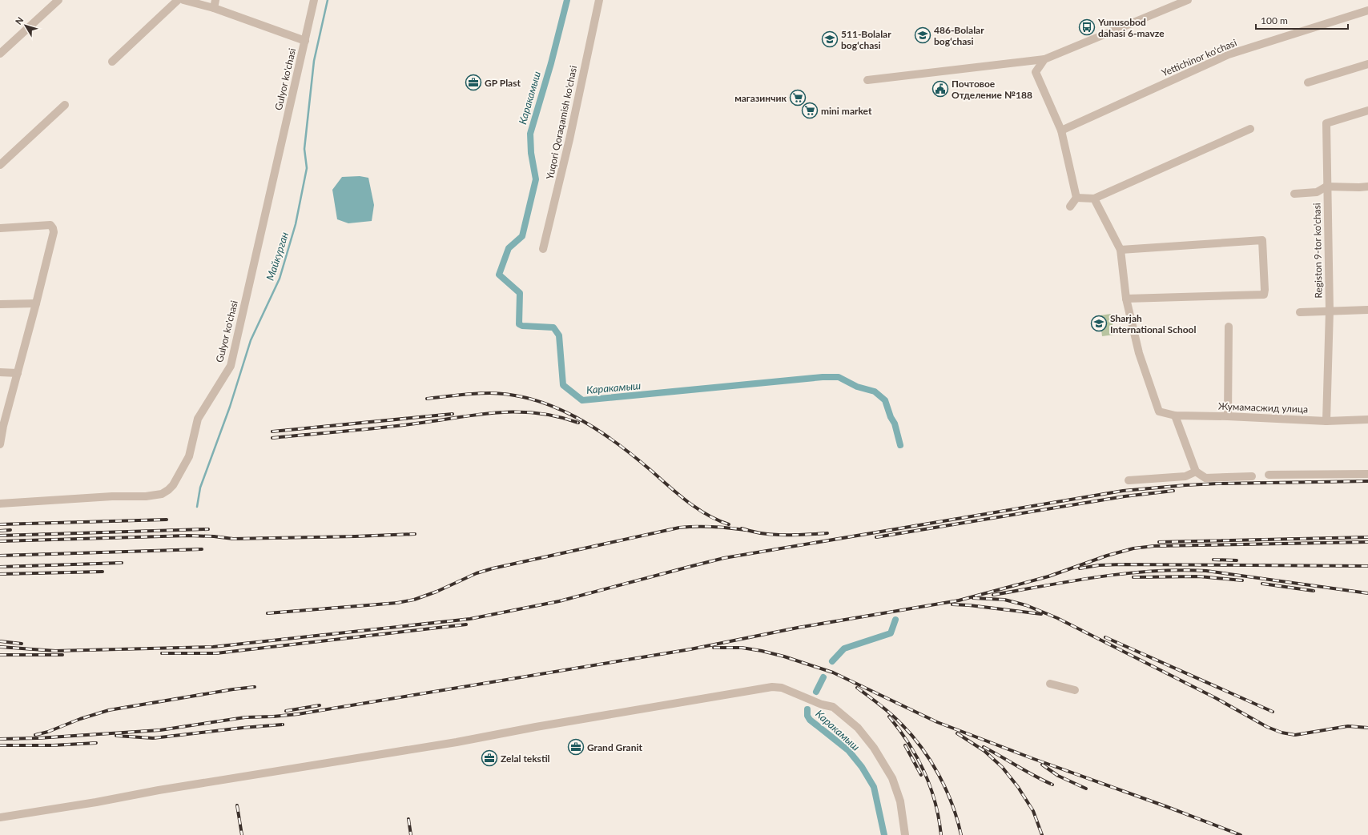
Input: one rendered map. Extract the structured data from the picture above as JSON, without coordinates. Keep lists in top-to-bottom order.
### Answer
{
  "streets": {
    "street": [
      "Yettichinor ko‘chasi",
      "Gulyor ko'chasi",
      "Yuqori Qoraqamish ko'chasi",
      "Registon 9-tor ko'chasi",
      "Жумамасжид улица"
    ]
  },
  "crossings": [
    ["Registon 9-tor ko'chasi", "Жумамасжид улица"]
  ],
  "water": ["Каракамыш", "Майкурган"],
  "places": {
    "bus stop": ["Yunusobod dahasi 6-mavze"],
    "school or university": ["486-Bolalar bogʻchasi", "511-Bolalar bogʻchasi", "Sharjah International School"],
    "office": ["GP Plast", "Grand Granit", "Zelal tekstil"],
    "public building": ["Почтовое Отделение №188"],
    "supermarket": ["магазинчик", "mini market"]
  },
  "scale_bar": "100 m",
  "north": "top left"
}
